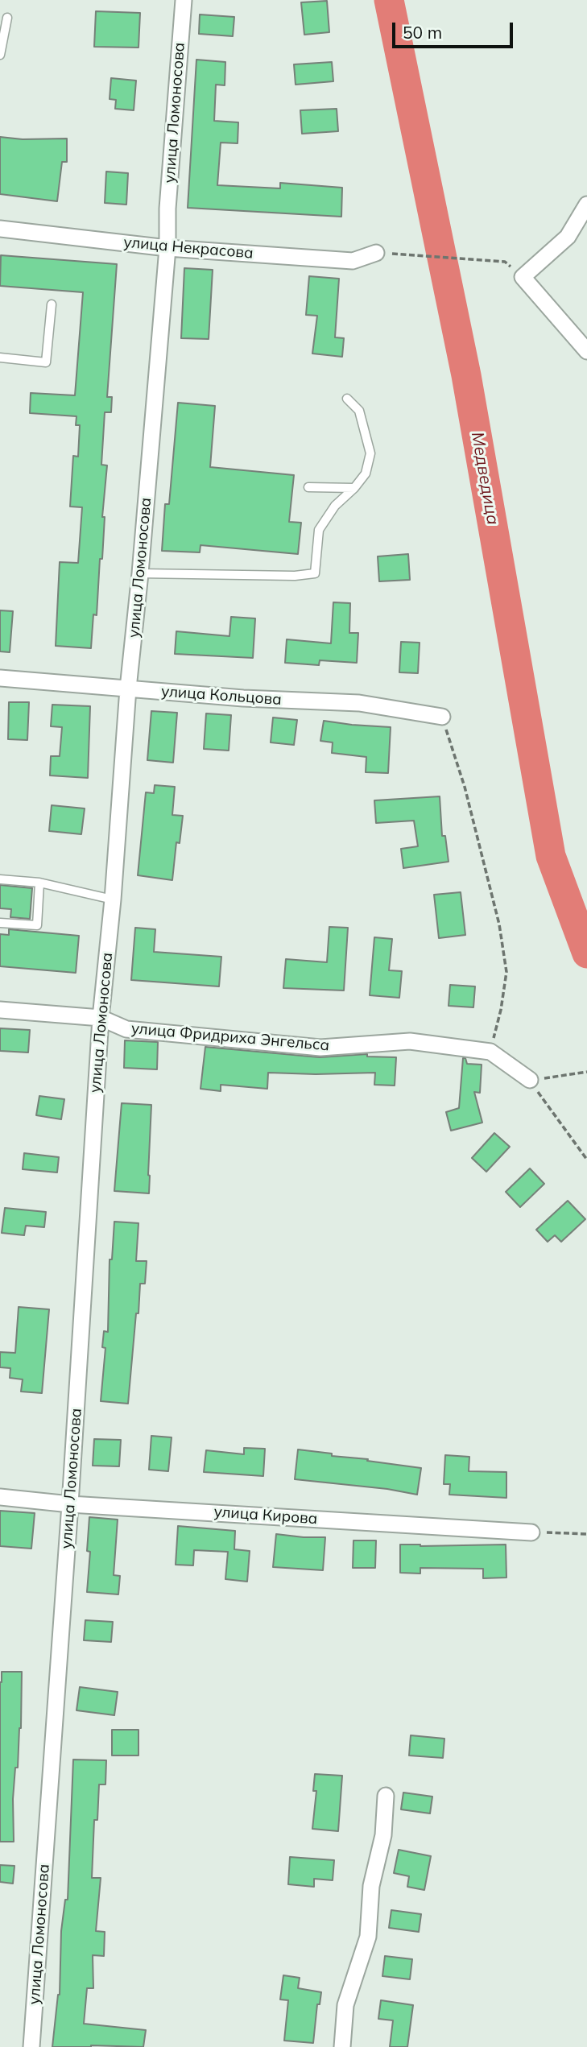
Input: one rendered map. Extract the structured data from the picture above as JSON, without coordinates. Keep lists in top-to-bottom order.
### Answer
{
  "streets": {
    "street": [
      "улица Ломоносова",
      "улица Некрасова",
      "улица Кольцова",
      "улица Фридриха Энгельса",
      "улица Кирова"
    ]
  },
  "crossings": [
    ["улица Ломоносова", "улица Некрасова"],
    ["улица Ломоносова", "улица Кольцова"],
    ["улица Ломоносова", "улица Фридриха Энгельса"],
    ["улица Ломоносова", "улица Кирова"]
  ],
  "water": ["Медведица"],
  "scale_bar": "50 m"
}
